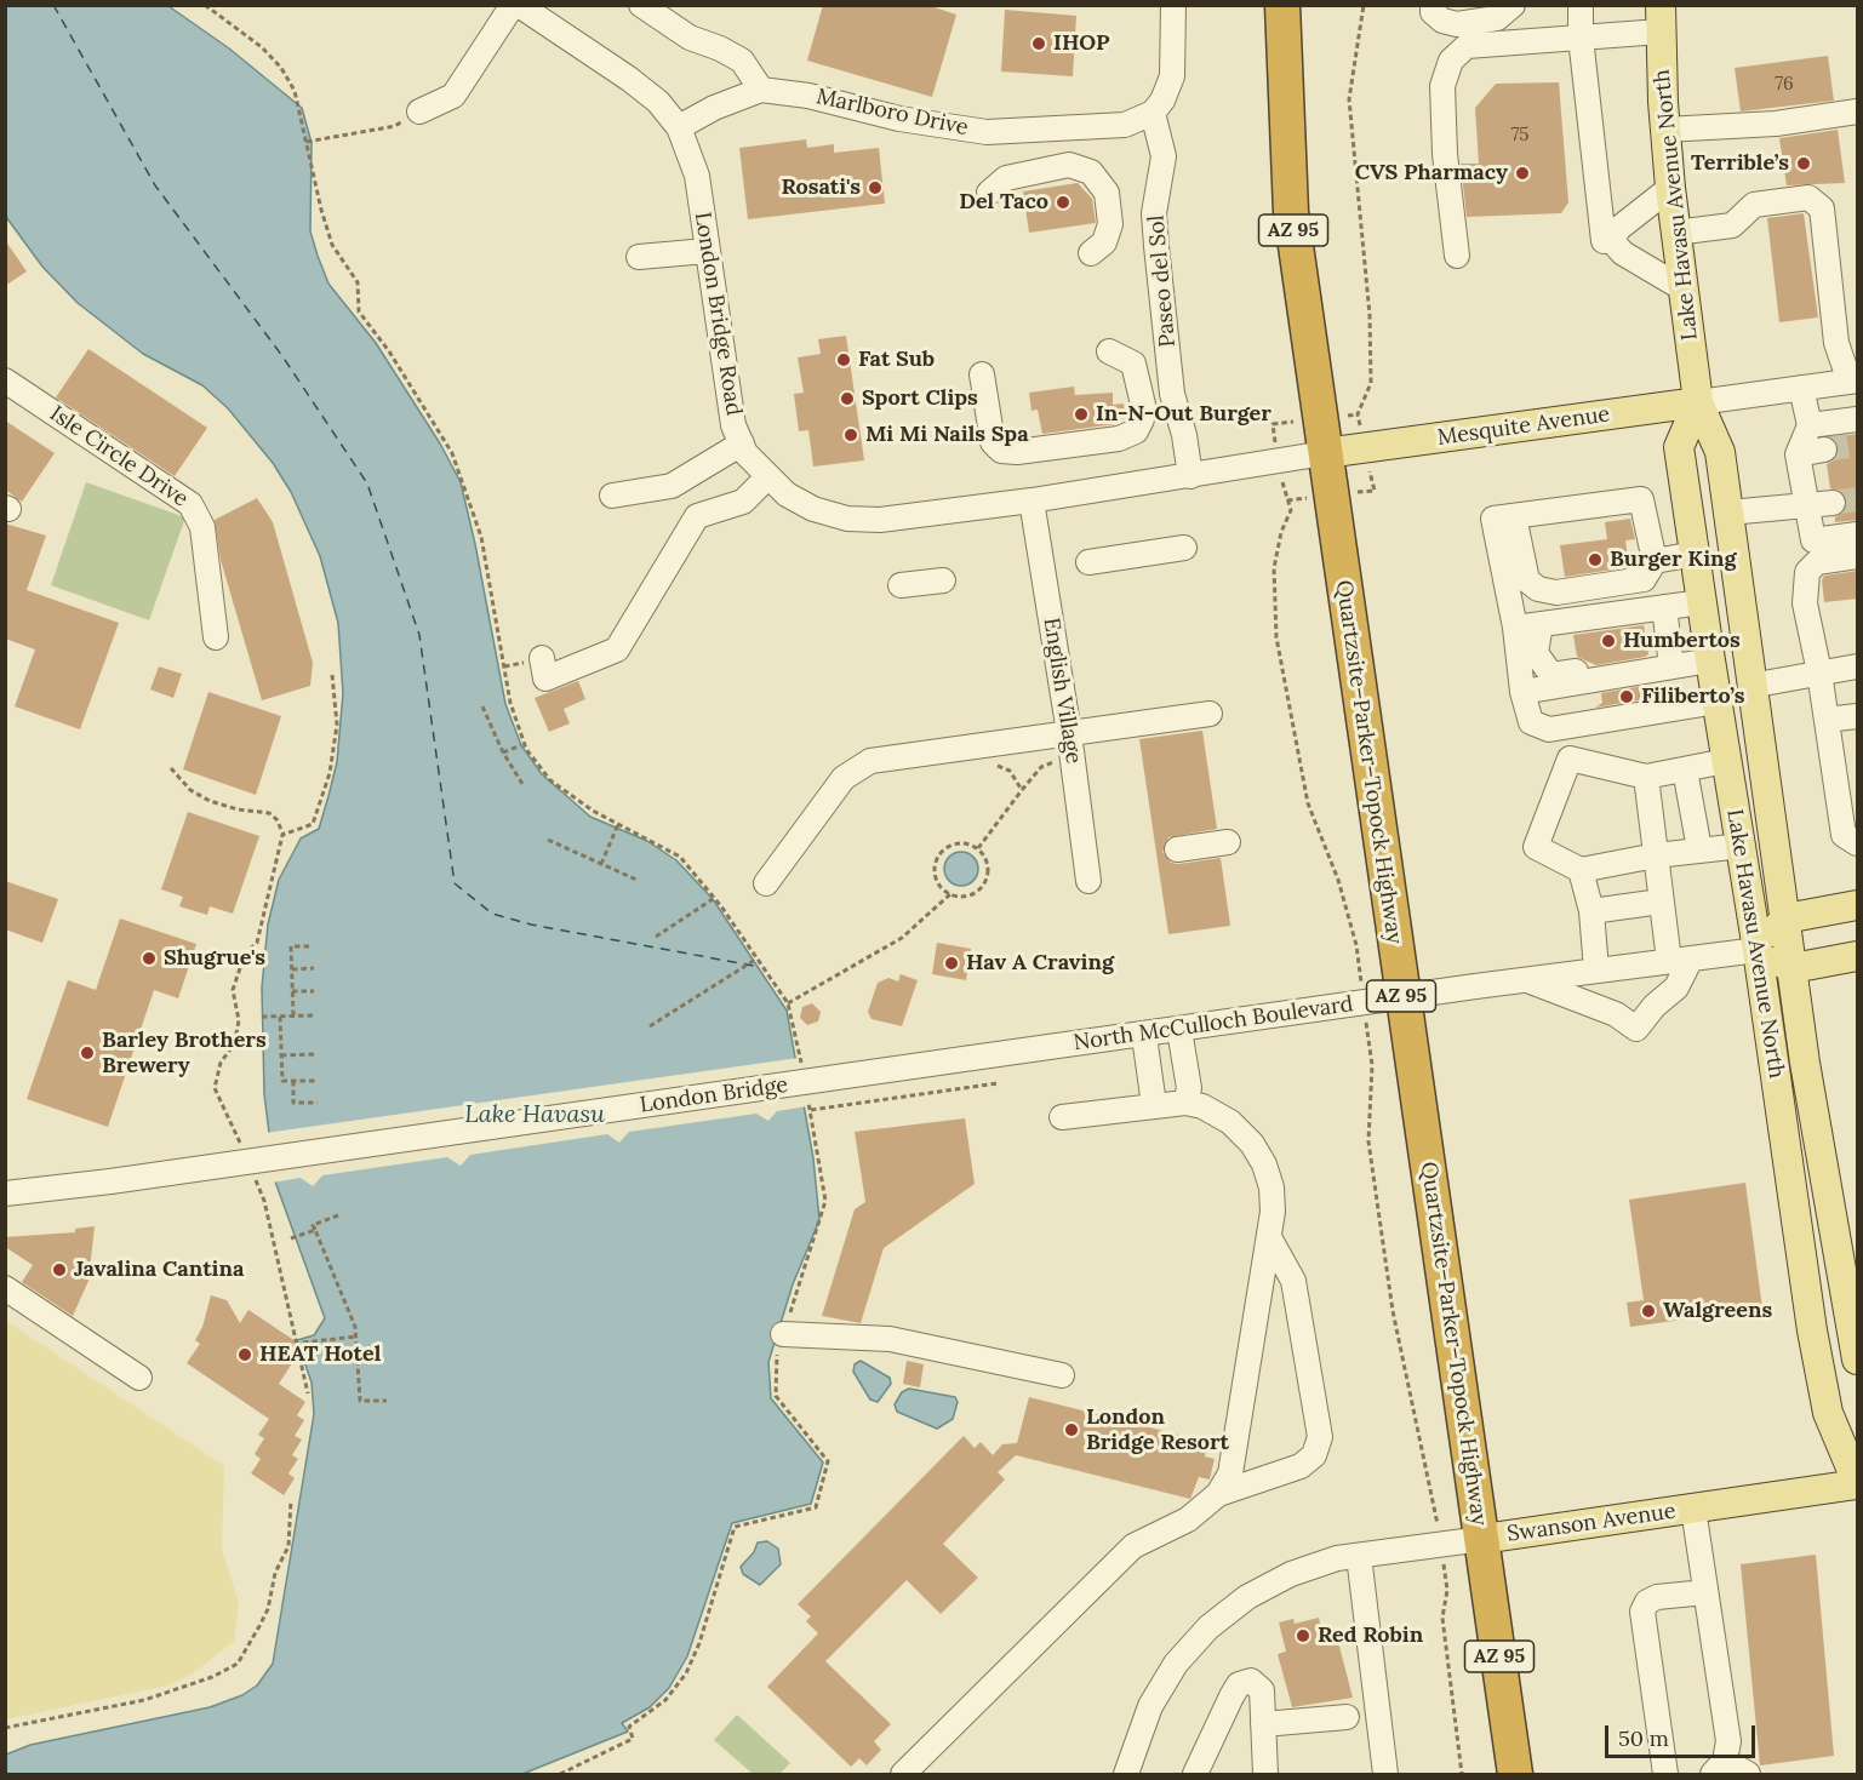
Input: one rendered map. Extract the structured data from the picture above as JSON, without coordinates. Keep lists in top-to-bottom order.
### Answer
{
  "streets": {
    "highway": ["AZ 95", "Quartzsite–Parker–Topock Highway"],
    "main road": ["Lake Havasu Avenue North", "Mesquite Avenue", "Swanson Avenue"],
    "street": [
      "Marlboro Drive",
      "Paseo del Sol",
      "London Bridge Road",
      "Isle Circle Drive",
      "English Village",
      "North McCulloch Boulevard",
      "London Bridge"
    ]
  },
  "crossings": [
    ["Marlboro Drive", "Paseo del Sol"],
    ["Marlboro Drive", "London Bridge Road"],
    ["Lake Havasu Avenue North", "Mesquite Avenue"],
    ["Lake Havasu Avenue North", "North McCulloch Boulevard"],
    ["Lake Havasu Avenue North", "Swanson Avenue"],
    ["Paseo del Sol", "London Bridge Road"],
    ["Paseo del Sol", "Mesquite Avenue"],
    ["London Bridge Road", "Mesquite Avenue"],
    ["London Bridge Road", "English Village"],
    ["Mesquite Avenue", "Quartzsite–Parker–Topock Highway"],
    ["Quartzsite–Parker–Topock Highway", "Swanson Avenue"],
    ["North McCulloch Boulevard", "London Bridge"]
  ],
  "water": ["Lake Havasu"],
  "places": [
    "IHOP",
    "Terrible’s",
    "CVS Pharmacy",
    "Rosati's",
    "Del Taco",
    "Fat Sub",
    "Sport Clips",
    "In-N-Out Burger",
    "Mi Mi Nails Spa",
    "Burger King",
    "Humbertos",
    "Filiberto’s",
    "Shugrue's",
    "Hav A Craving",
    "Barley Brothers Brewery",
    "Javalina Cantina",
    "Walgreens",
    "HEAT Hotel",
    "London Bridge Resort",
    "Red Robin"
  ],
  "house_numbers": ["76", "75"],
  "scale_bar": "50 m"
}
